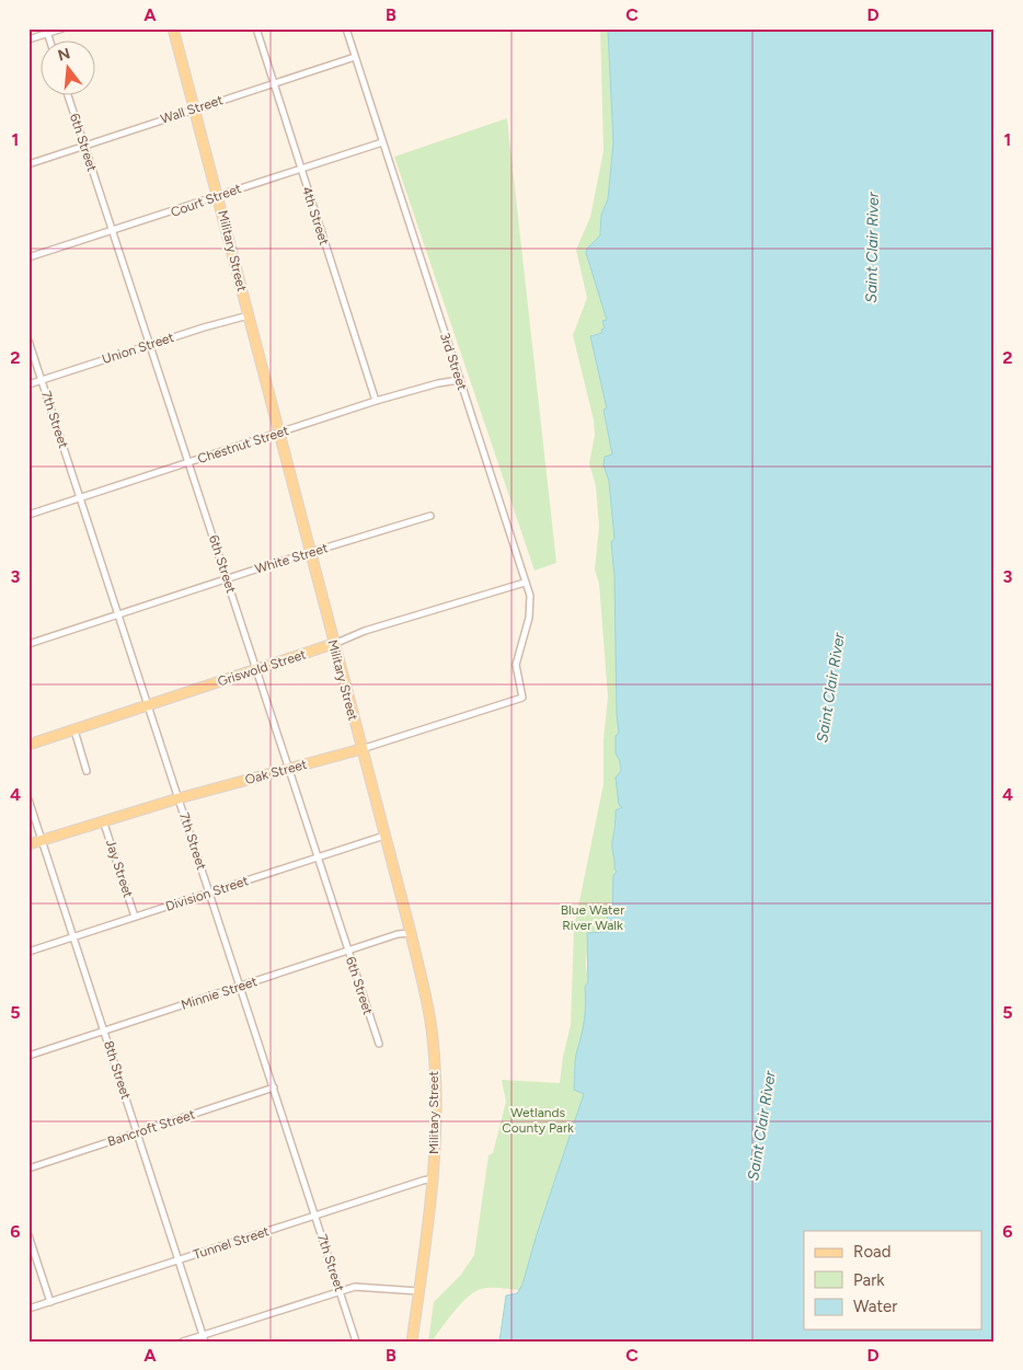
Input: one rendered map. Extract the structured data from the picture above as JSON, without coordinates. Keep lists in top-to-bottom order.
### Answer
{
  "streets": {
    "main road": ["Military Street", "Griswold Street", "Oak Street"],
    "street": [
      "Wall Street",
      "6th Street",
      "Court Street",
      "4th Street",
      "Union Street",
      "3rd Street",
      "7th Street",
      "Chestnut Street",
      "White Street",
      "Jay Street",
      "Division Street",
      "Minnie Street",
      "8th Street",
      "Bancroft Street",
      "Tunnel Street"
    ]
  },
  "crossings": [
    ["Wall Street", "6th Street"],
    ["Wall Street", "4th Street"],
    ["Wall Street", "Military Street"],
    ["Wall Street", "3rd Street"],
    ["6th Street", "Court Street"],
    ["6th Street", "Union Street"],
    ["6th Street", "Chestnut Street"],
    ["6th Street", "White Street"],
    ["6th Street", "Griswold Street"],
    ["6th Street", "Oak Street"],
    ["6th Street", "Division Street"],
    ["6th Street", "Minnie Street"],
    ["Court Street", "4th Street"],
    ["Court Street", "Military Street"],
    ["Court Street", "3rd Street"],
    ["4th Street", "Chestnut Street"],
    ["Military Street", "Union Street"],
    ["Military Street", "Chestnut Street"],
    ["Military Street", "White Street"],
    ["Military Street", "Griswold Street"],
    ["Military Street", "Oak Street"],
    ["Military Street", "Division Street"],
    ["Military Street", "Minnie Street"],
    ["Military Street", "Tunnel Street"],
    ["Union Street", "7th Street"],
    ["3rd Street", "Chestnut Street"],
    ["3rd Street", "Griswold Street"],
    ["3rd Street", "Oak Street"],
    ["7th Street", "Chestnut Street"],
    ["7th Street", "White Street"],
    ["7th Street", "Griswold Street"],
    ["7th Street", "Oak Street"],
    ["7th Street", "Division Street"],
    ["7th Street", "Minnie Street"],
    ["7th Street", "Bancroft Street"],
    ["7th Street", "Tunnel Street"],
    ["Oak Street", "Jay Street"],
    ["Oak Street", "8th Street"],
    ["Jay Street", "Division Street"],
    ["Division Street", "8th Street"],
    ["Minnie Street", "8th Street"],
    ["8th Street", "Bancroft Street"],
    ["8th Street", "Tunnel Street"]
  ],
  "water": ["Saint Clair River"],
  "parks": ["Blue Water River Walk", "Wetlands County Park"],
  "legend": ["Road", "Park", "Water"],
  "north": "top",
  "grid": {
    "columns": [
      "A",
      "B",
      "C",
      "D"
    ],
    "rows": [
      "1",
      "2",
      "3",
      "4",
      "5",
      "6"
    ]
  }
}
